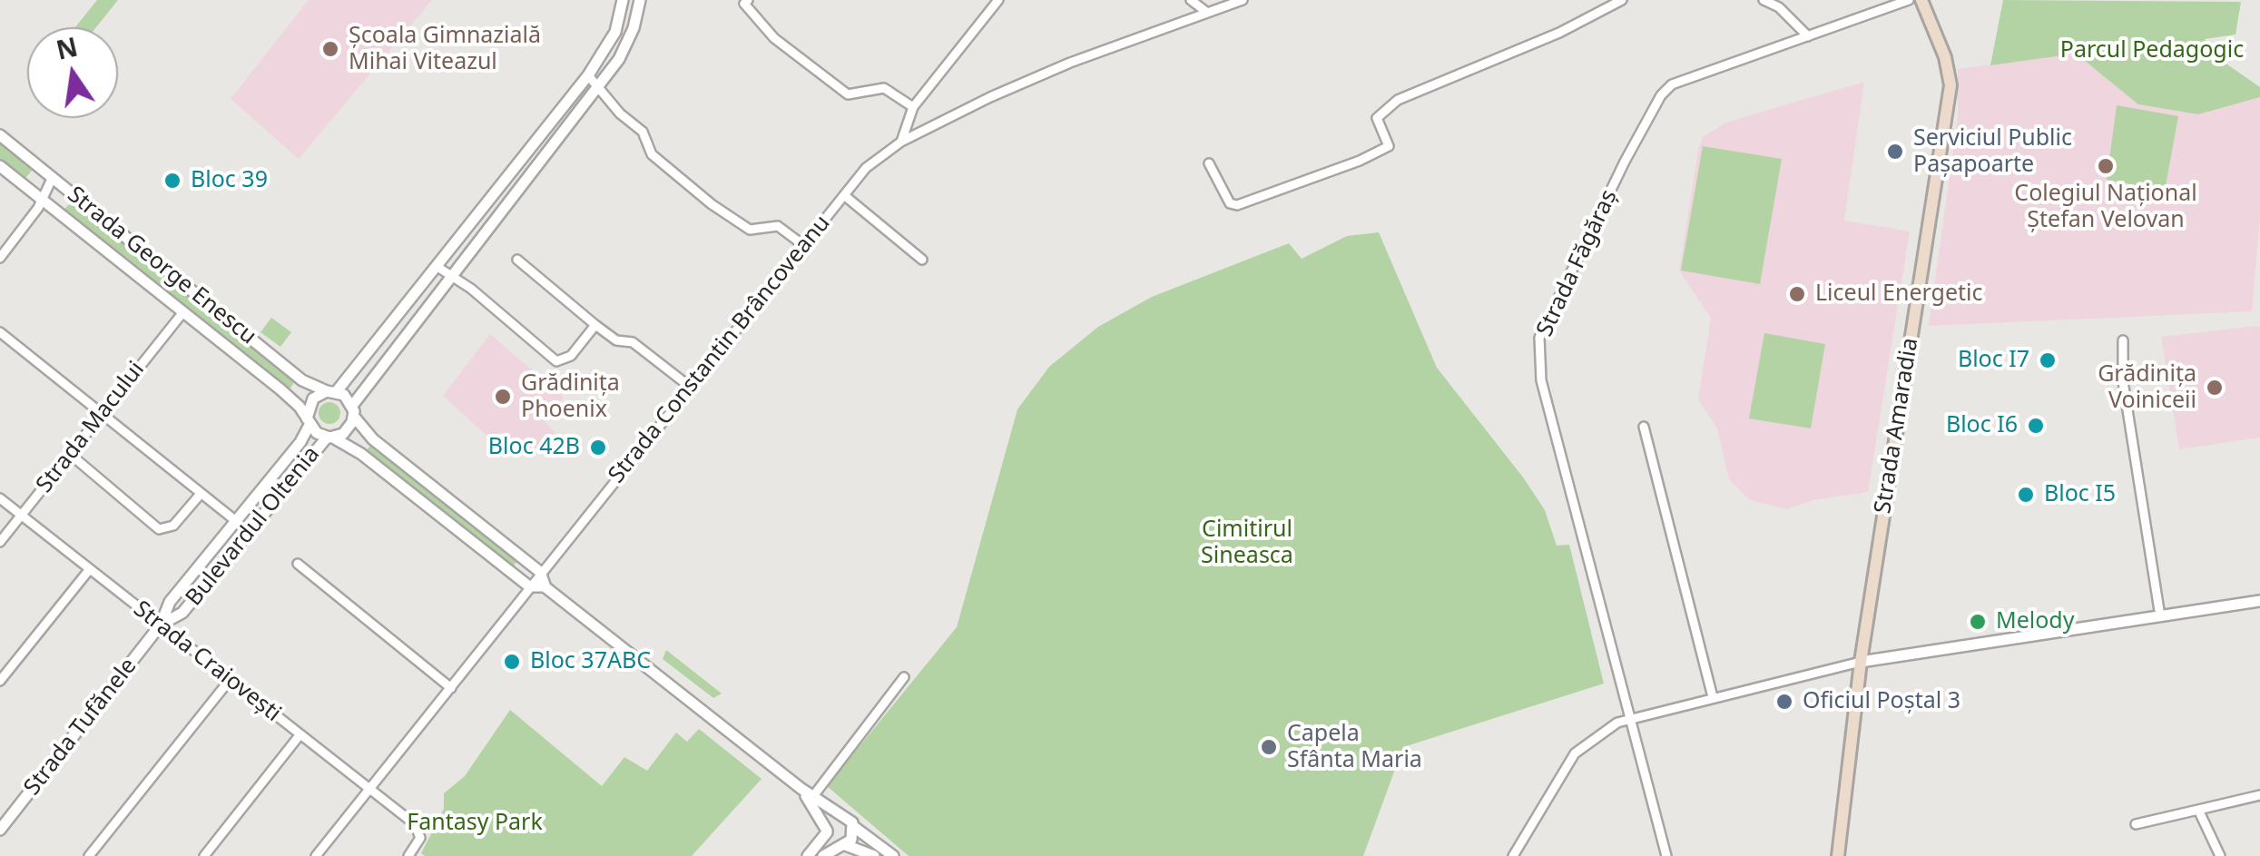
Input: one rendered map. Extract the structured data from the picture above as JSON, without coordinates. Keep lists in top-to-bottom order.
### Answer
{
  "streets": {
    "main road": ["Strada Amaradia"],
    "street": [
      "Strada Făgăraș",
      "Strada George Enescu",
      "Strada Constantin Brâncoveanu",
      "Strada Macului",
      "Bulevardul Oltenia",
      "Strada Craiovești",
      "Strada Tufănele"
    ]
  },
  "crossings": [
    ["Strada George Enescu", "Strada Macului"],
    ["Strada George Enescu", "Bulevardul Oltenia"],
    ["Strada Constantin Brâncoveanu", "Strada Craiovești"],
    ["Strada Macului", "Strada Craiovești"],
    ["Bulevardul Oltenia", "Strada Craiovești"],
    ["Bulevardul Oltenia", "Strada Tufănele"],
    ["Strada Craiovești", "Strada Tufănele"]
  ],
  "parks": ["Parcul Pedagogic", "Cimitirul Sineasca", "Fantasy Park"],
  "places": [
    "Școala Gimnazială Mihai Viteazul",
    "Serviciul Public Pașapoarte",
    "Colegiul Național Ștefan Velovan",
    "Bloc 39",
    "Liceul Energetic",
    "Bloc I7",
    "Grădinița Voiniceii",
    "Grădinița Phoenix",
    "Bloc I6",
    "Bloc 42B",
    "Bloc I5",
    "Melody",
    "Bloc 37ABC",
    "Oficiul Poștal 3",
    "Capela Sfânta Maria"
  ],
  "north": "top"
}
